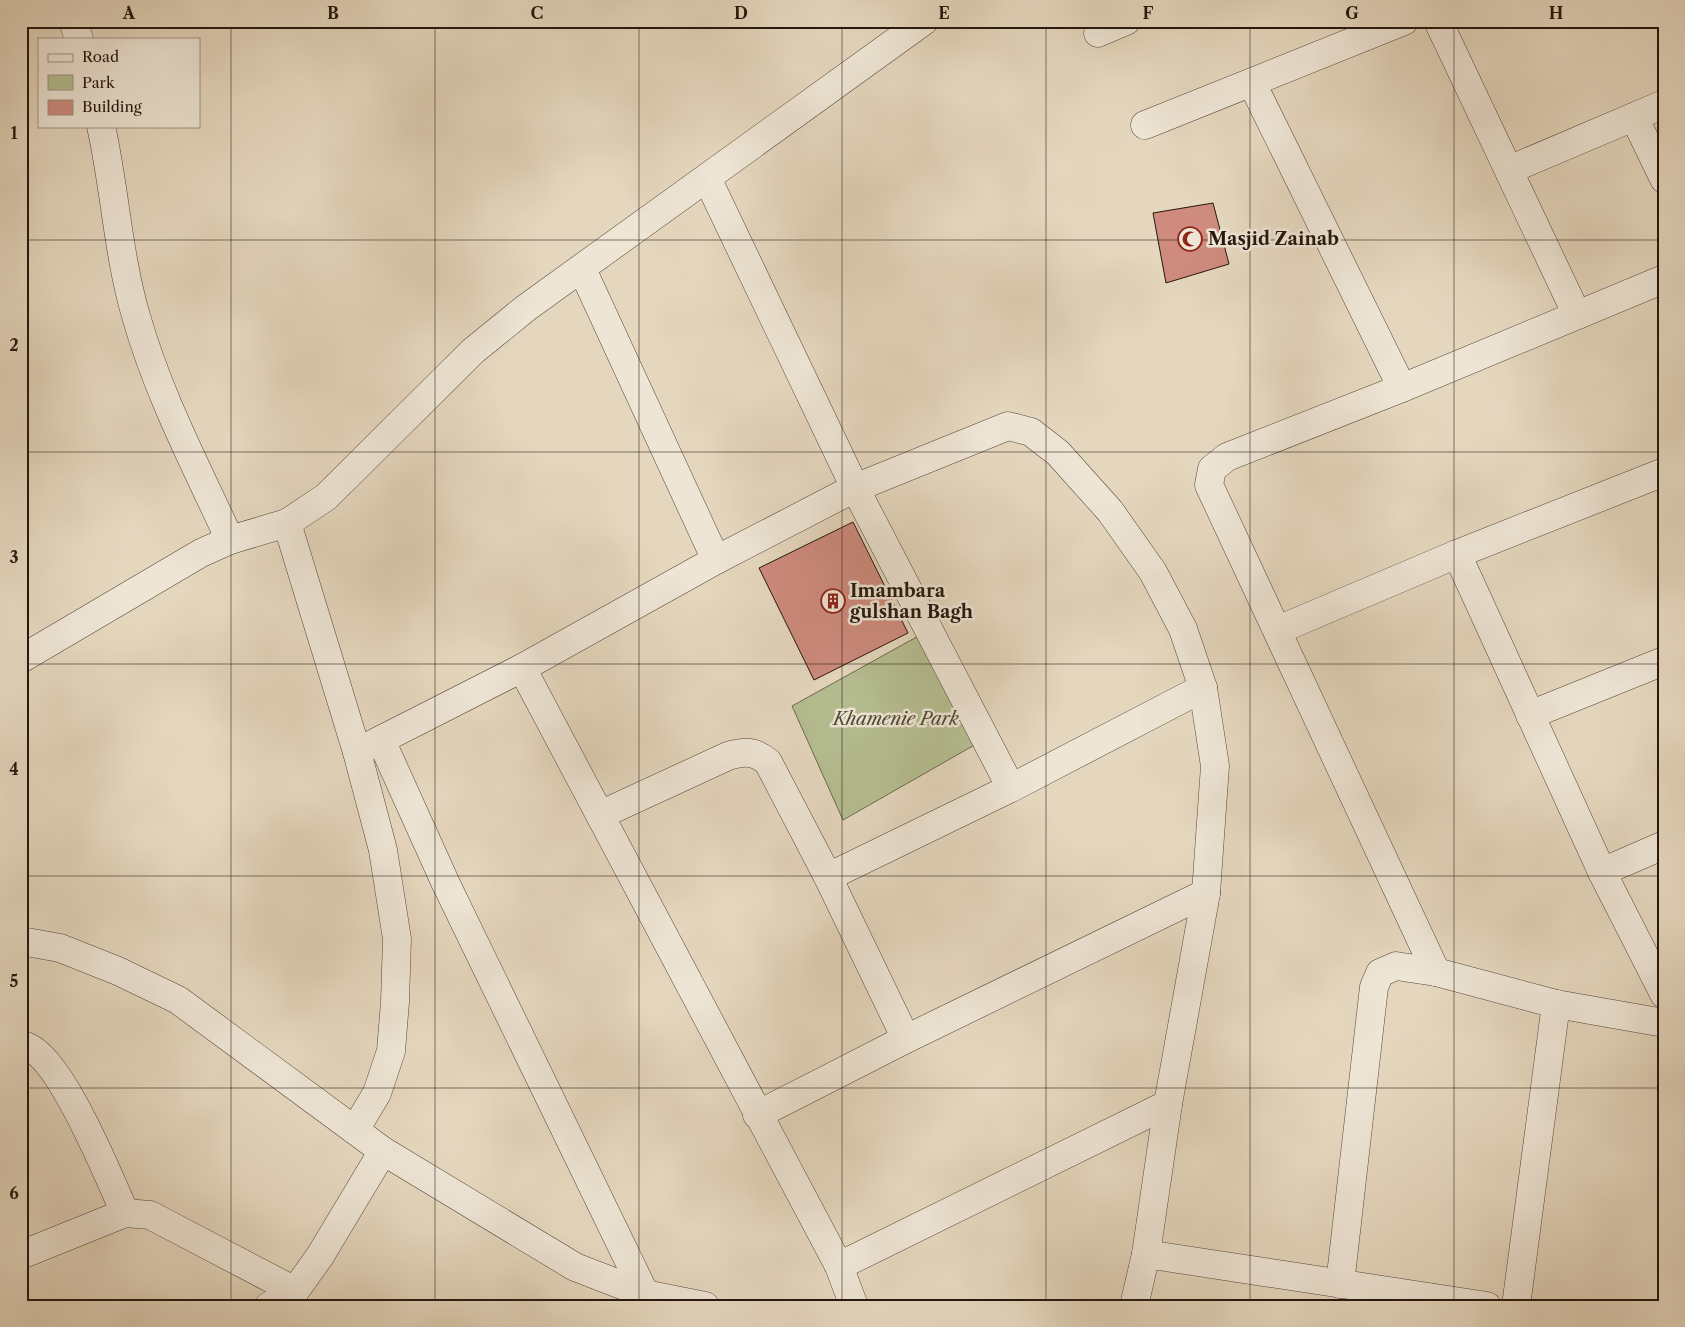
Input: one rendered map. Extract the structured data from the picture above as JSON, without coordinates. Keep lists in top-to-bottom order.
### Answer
{
  "parks": ["Khamenie Park"],
  "places": {
    "mosque": ["Masjid Zainab"],
    "building": ["Imambara gulshan Bagh"]
  },
  "legend": ["Road", "Park", "Building"],
  "grid": {
    "columns": [
      "A",
      "B",
      "C",
      "D",
      "E",
      "F",
      "G",
      "H"
    ],
    "rows": [
      "1",
      "2",
      "3",
      "4",
      "5",
      "6"
    ]
  }
}
